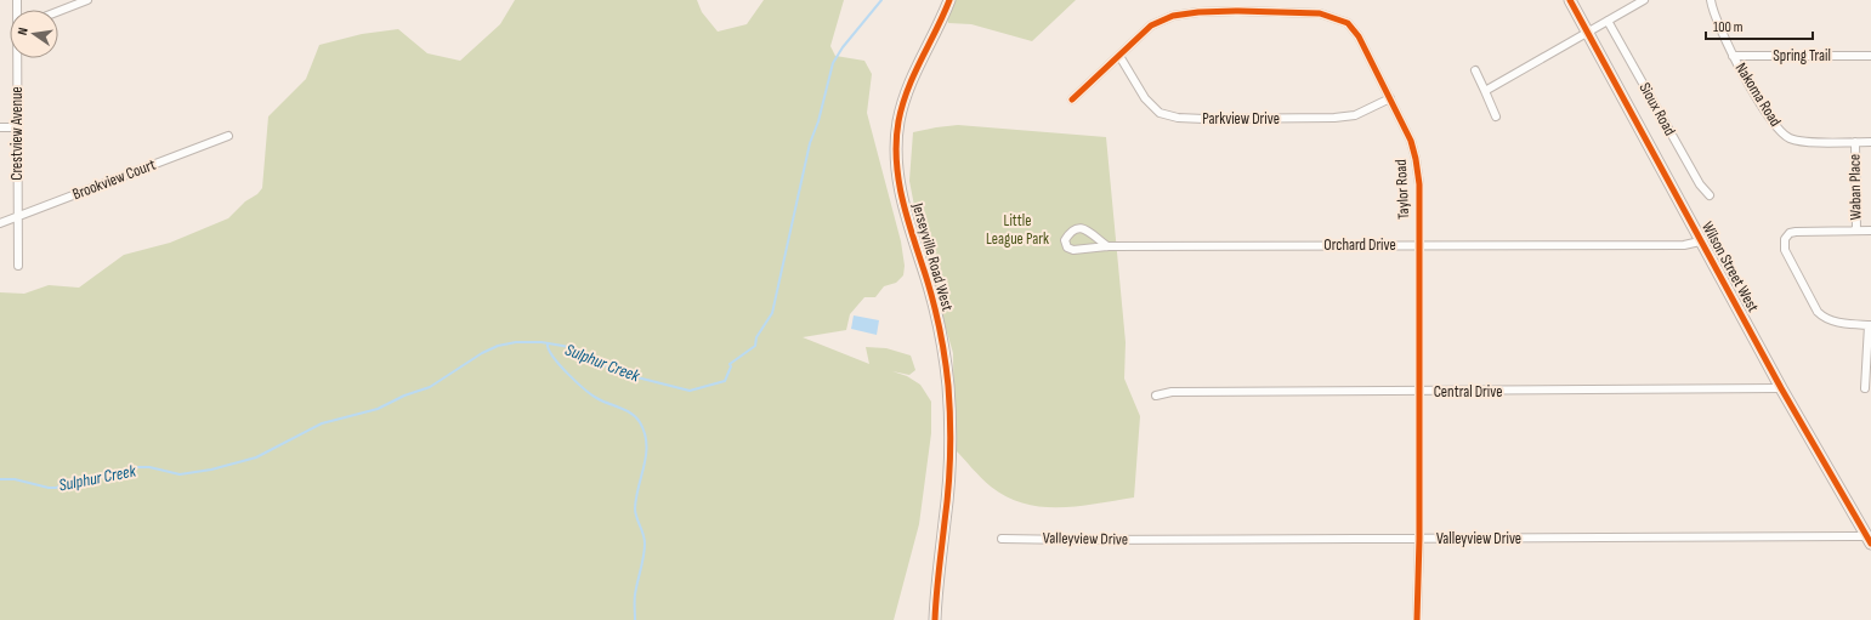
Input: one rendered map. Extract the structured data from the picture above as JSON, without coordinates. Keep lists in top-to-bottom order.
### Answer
{
  "streets": {
    "main road": ["Jerseyville Road West", "Wilson Street West"],
    "street": [
      "Spring Trail",
      "Nakoma Road",
      "Sioux Road",
      "Parkview Drive",
      "Crestview Avenue",
      "Brookview Court",
      "Waban Place",
      "Taylor Road",
      "Orchard Drive",
      "Central Drive",
      "Valleyview Drive"
    ]
  },
  "crossings": [
    ["Spring Trail", "Nakoma Road"],
    ["Nakoma Road", "Waban Place"],
    ["Parkview Drive", "Taylor Road"],
    ["Crestview Avenue", "Brookview Court"],
    ["Taylor Road", "Orchard Drive"],
    ["Taylor Road", "Central Drive"],
    ["Taylor Road", "Valleyview Drive"],
    ["Orchard Drive", "Wilson Street West"],
    ["Wilson Street West", "Central Drive"],
    ["Wilson Street West", "Valleyview Drive"]
  ],
  "water": ["Sulphur Creek"],
  "parks": ["Little League Park"],
  "scale_bar": "100 m",
  "north": "left"
}
